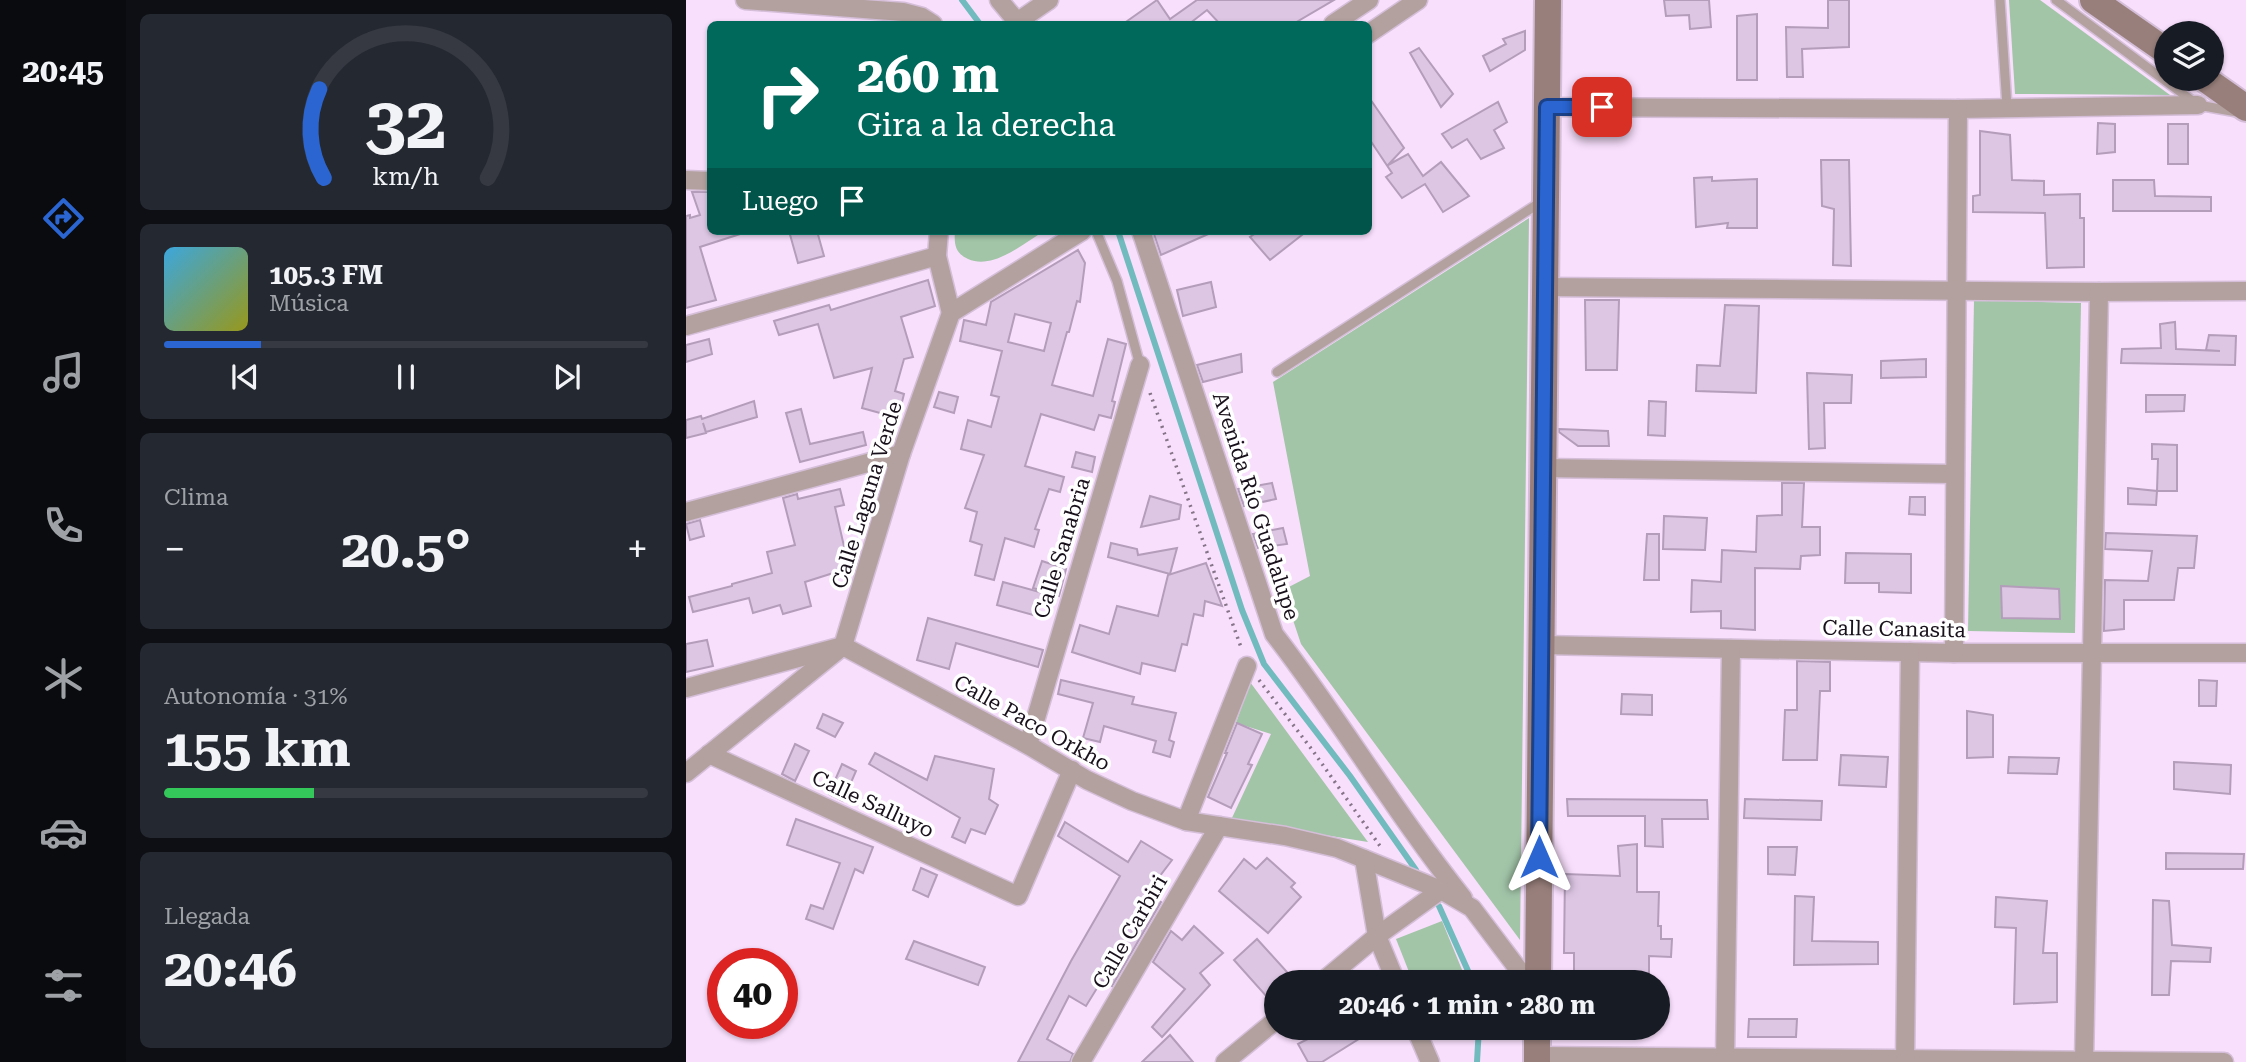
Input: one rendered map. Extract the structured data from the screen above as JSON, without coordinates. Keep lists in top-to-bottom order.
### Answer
{
  "streets": {
    "street": [
      "Calle Laguna Verde",
      "Avenida Río Guadalupe",
      "Calle Sanabria",
      "Calle Canasita",
      "Calle Paco Orkho",
      "Calle Salluyo",
      "Calle Carbiri"
    ]
  },
  "crossings": [
    ["Calle Laguna Verde", "Calle Paco Orkho"],
    ["Avenida Río Guadalupe", "Calle Paco Orkho"],
    ["Calle Sanabria", "Calle Paco Orkho"],
    ["Calle Paco Orkho", "Calle Salluyo"],
    ["Calle Paco Orkho", "Calle Carbiri"]
  ],
  "page": {
    "tabs": "20:45",
    "turn": ["260 m", "Gira a la derecha"],
    "then": "Luego",
    "song": ["105.3 FM", "Música"],
    "tile": [
      "Clima",
      ["Autonomía · 31%", "155 km"],
      ["Llegada", "20:46"]
    ],
    "heat": ["−", "20.5°", "+"],
    "limit": "40",
    "trip": "20:46 · 1 min · 280 m",
    "gauge": ["32", "km/h"]
  }
}
